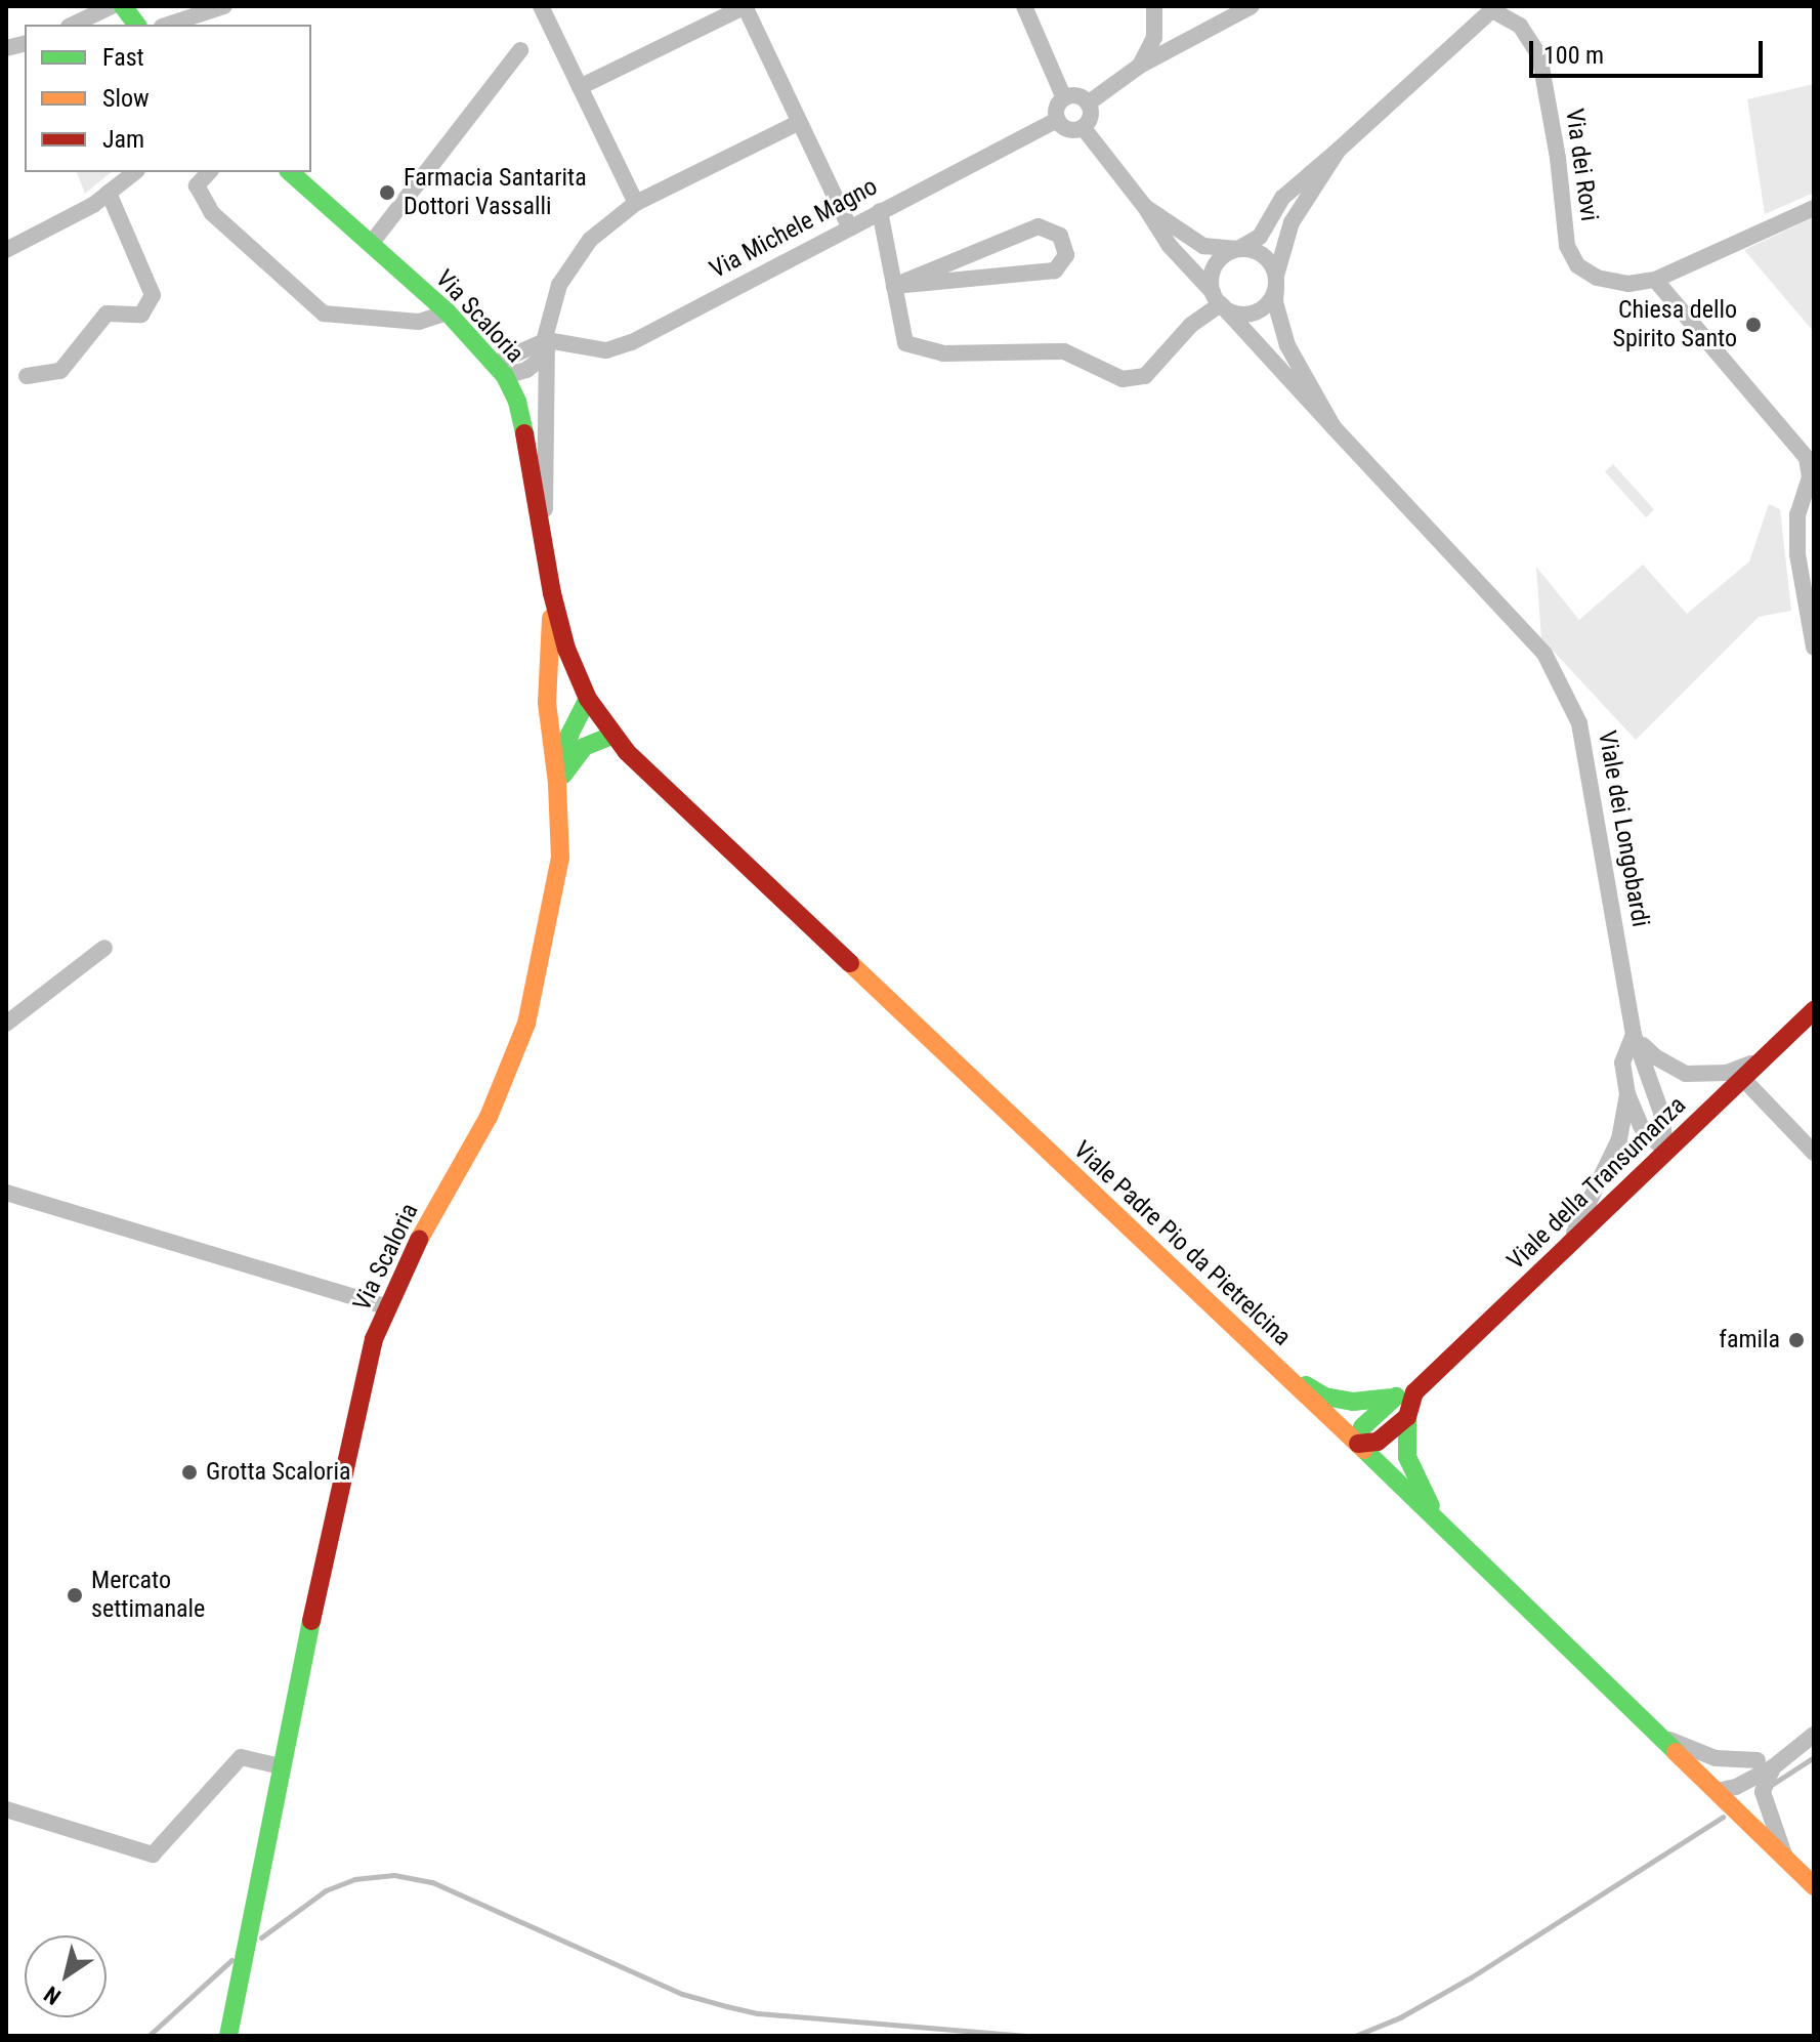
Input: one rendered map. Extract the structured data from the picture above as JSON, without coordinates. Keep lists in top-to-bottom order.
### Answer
{
  "streets": {
    "street": [
      "Via dei Rovi",
      "Via Michele Magno",
      "Via Scaloria",
      "Viale dei Longobardi",
      "Viale della Transumanza",
      "Viale Padre Pio da Pietrelcina"
    ]
  },
  "crossings": [
    ["Via Michele Magno", "Via Scaloria"],
    ["Via Scaloria", "Viale Padre Pio da Pietrelcina"],
    ["Viale dei Longobardi", "Viale della Transumanza"],
    ["Viale della Transumanza", "Viale Padre Pio da Pietrelcina"]
  ],
  "places": [
    "Farmacia Santarita Dottori Vassalli",
    "Chiesa dello Spirito Santo",
    "famila",
    "Grotta Scaloria",
    "Mercato settimanale"
  ],
  "legend": ["Fast", "Slow", "Jam"],
  "scale_bar": "100 m",
  "north": "bottom left"
}
